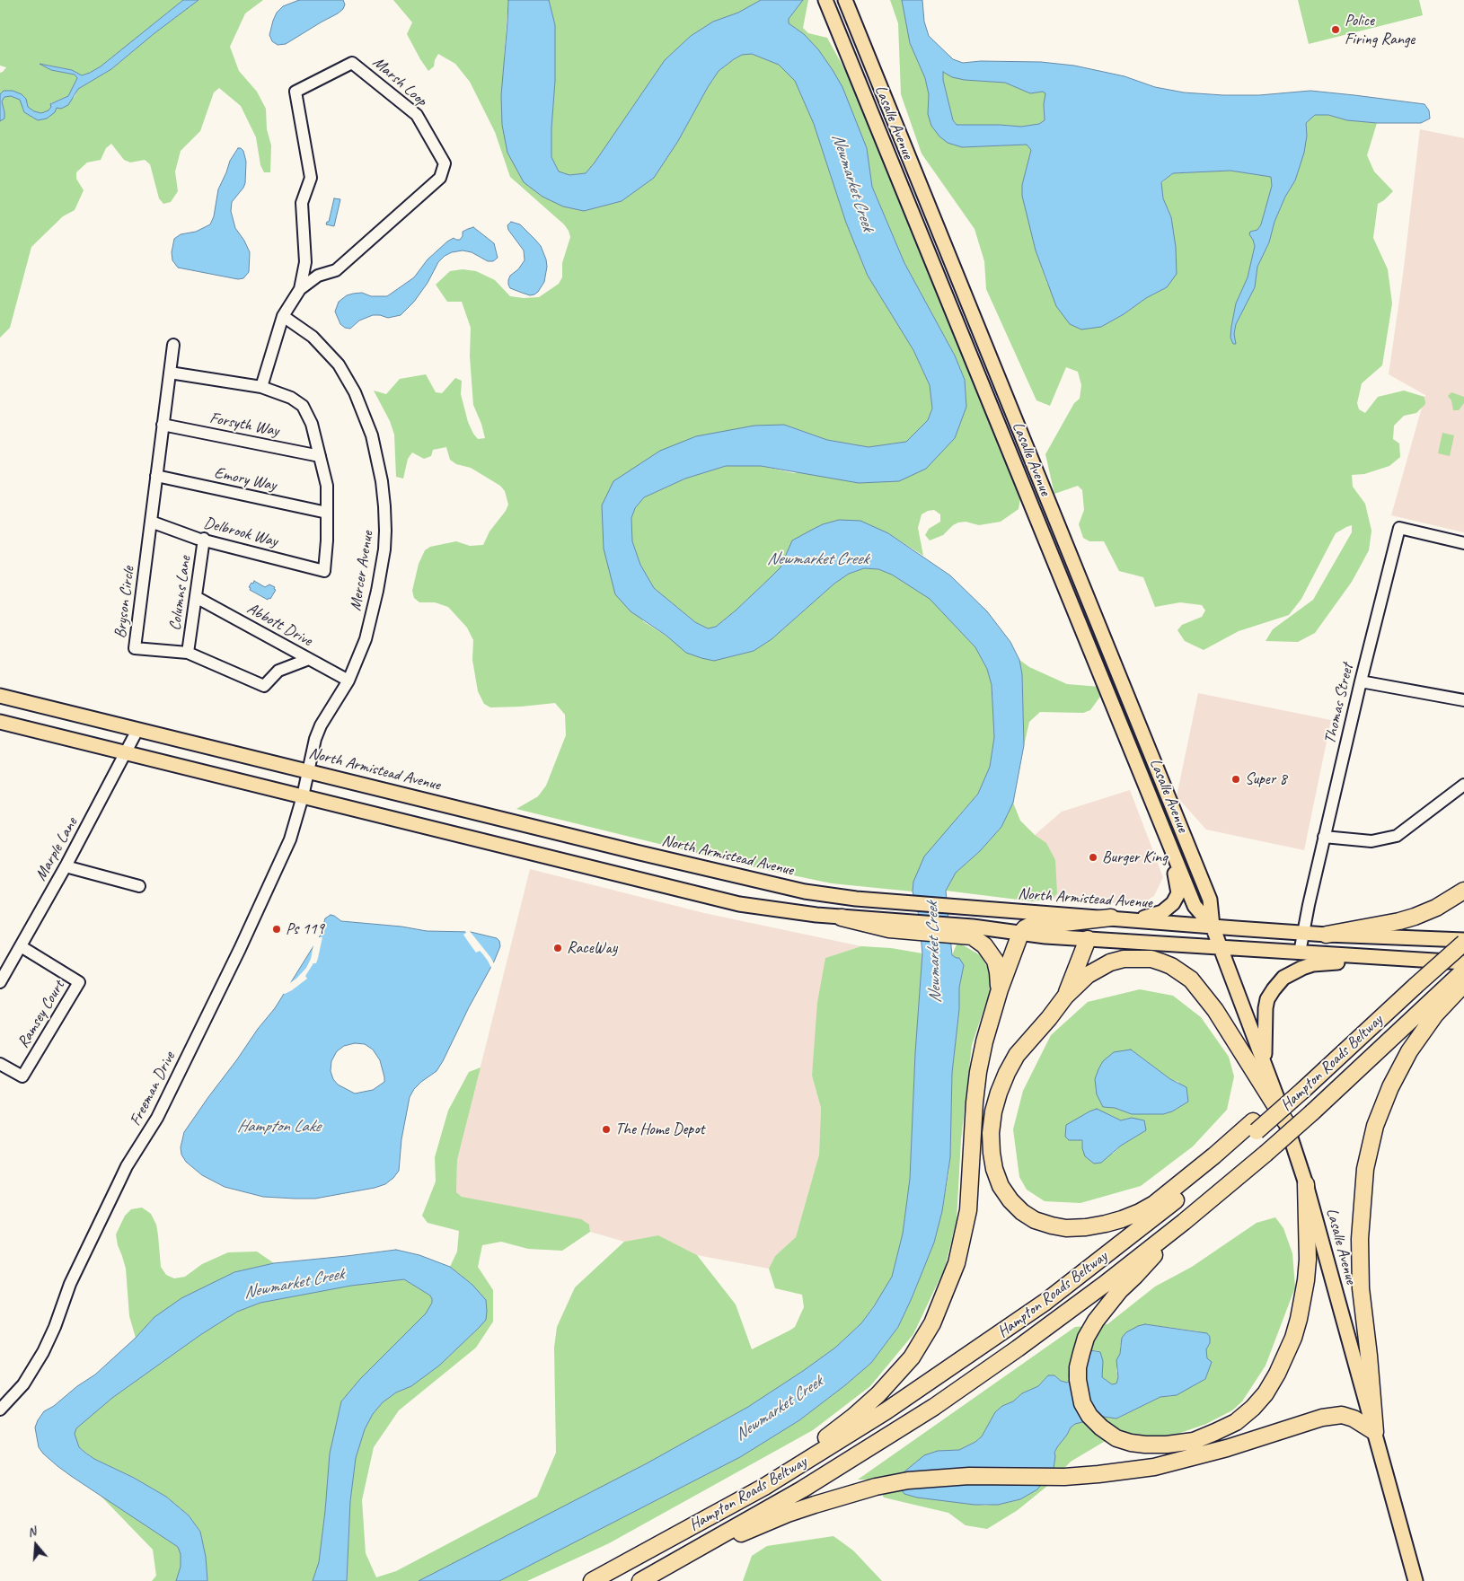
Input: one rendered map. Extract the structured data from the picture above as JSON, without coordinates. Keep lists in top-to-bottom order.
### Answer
{
  "streets": {
    "highway": ["Hampton Roads Beltway"],
    "main road": ["Lasalle Avenue", "North Armistead Avenue"],
    "street": [
      "Marsh Loop",
      "Forsyth Way",
      "Emory Way",
      "Delbrook Way",
      "Mercer Avenue",
      "Columns Lane",
      "Bryson Circle",
      "Abbott Drive",
      "Thomas Street",
      "Marple Lane",
      "Ramsey Court",
      "Freeman Drive"
    ]
  },
  "crossings": [
    ["Marsh Loop", "Mercer Avenue"],
    ["Lasalle Avenue", "North Armistead Avenue"],
    ["Forsyth Way", "Bryson Circle"],
    ["Emory Way", "Delbrook Way"],
    ["Emory Way", "Bryson Circle"],
    ["Delbrook Way", "Columns Lane"],
    ["Delbrook Way", "Bryson Circle"],
    ["Mercer Avenue", "Abbott Drive"],
    ["Mercer Avenue", "North Armistead Avenue"],
    ["Mercer Avenue", "Freeman Drive"],
    ["Columns Lane", "Bryson Circle"],
    ["Columns Lane", "Abbott Drive"],
    ["Bryson Circle", "Abbott Drive"],
    ["Thomas Street", "North Armistead Avenue"],
    ["North Armistead Avenue", "Marple Lane"],
    ["North Armistead Avenue", "Hampton Roads Beltway"],
    ["North Armistead Avenue", "Freeman Drive"],
    ["Marple Lane", "Ramsey Court"]
  ],
  "water": ["Newmarket Creek", "Hampton Lake"],
  "places": [
    "Police Firing Range",
    "Super 8",
    "Burger King",
    "Ps 119",
    "RaceWay",
    "The Home Depot"
  ],
  "north": "top"
}
